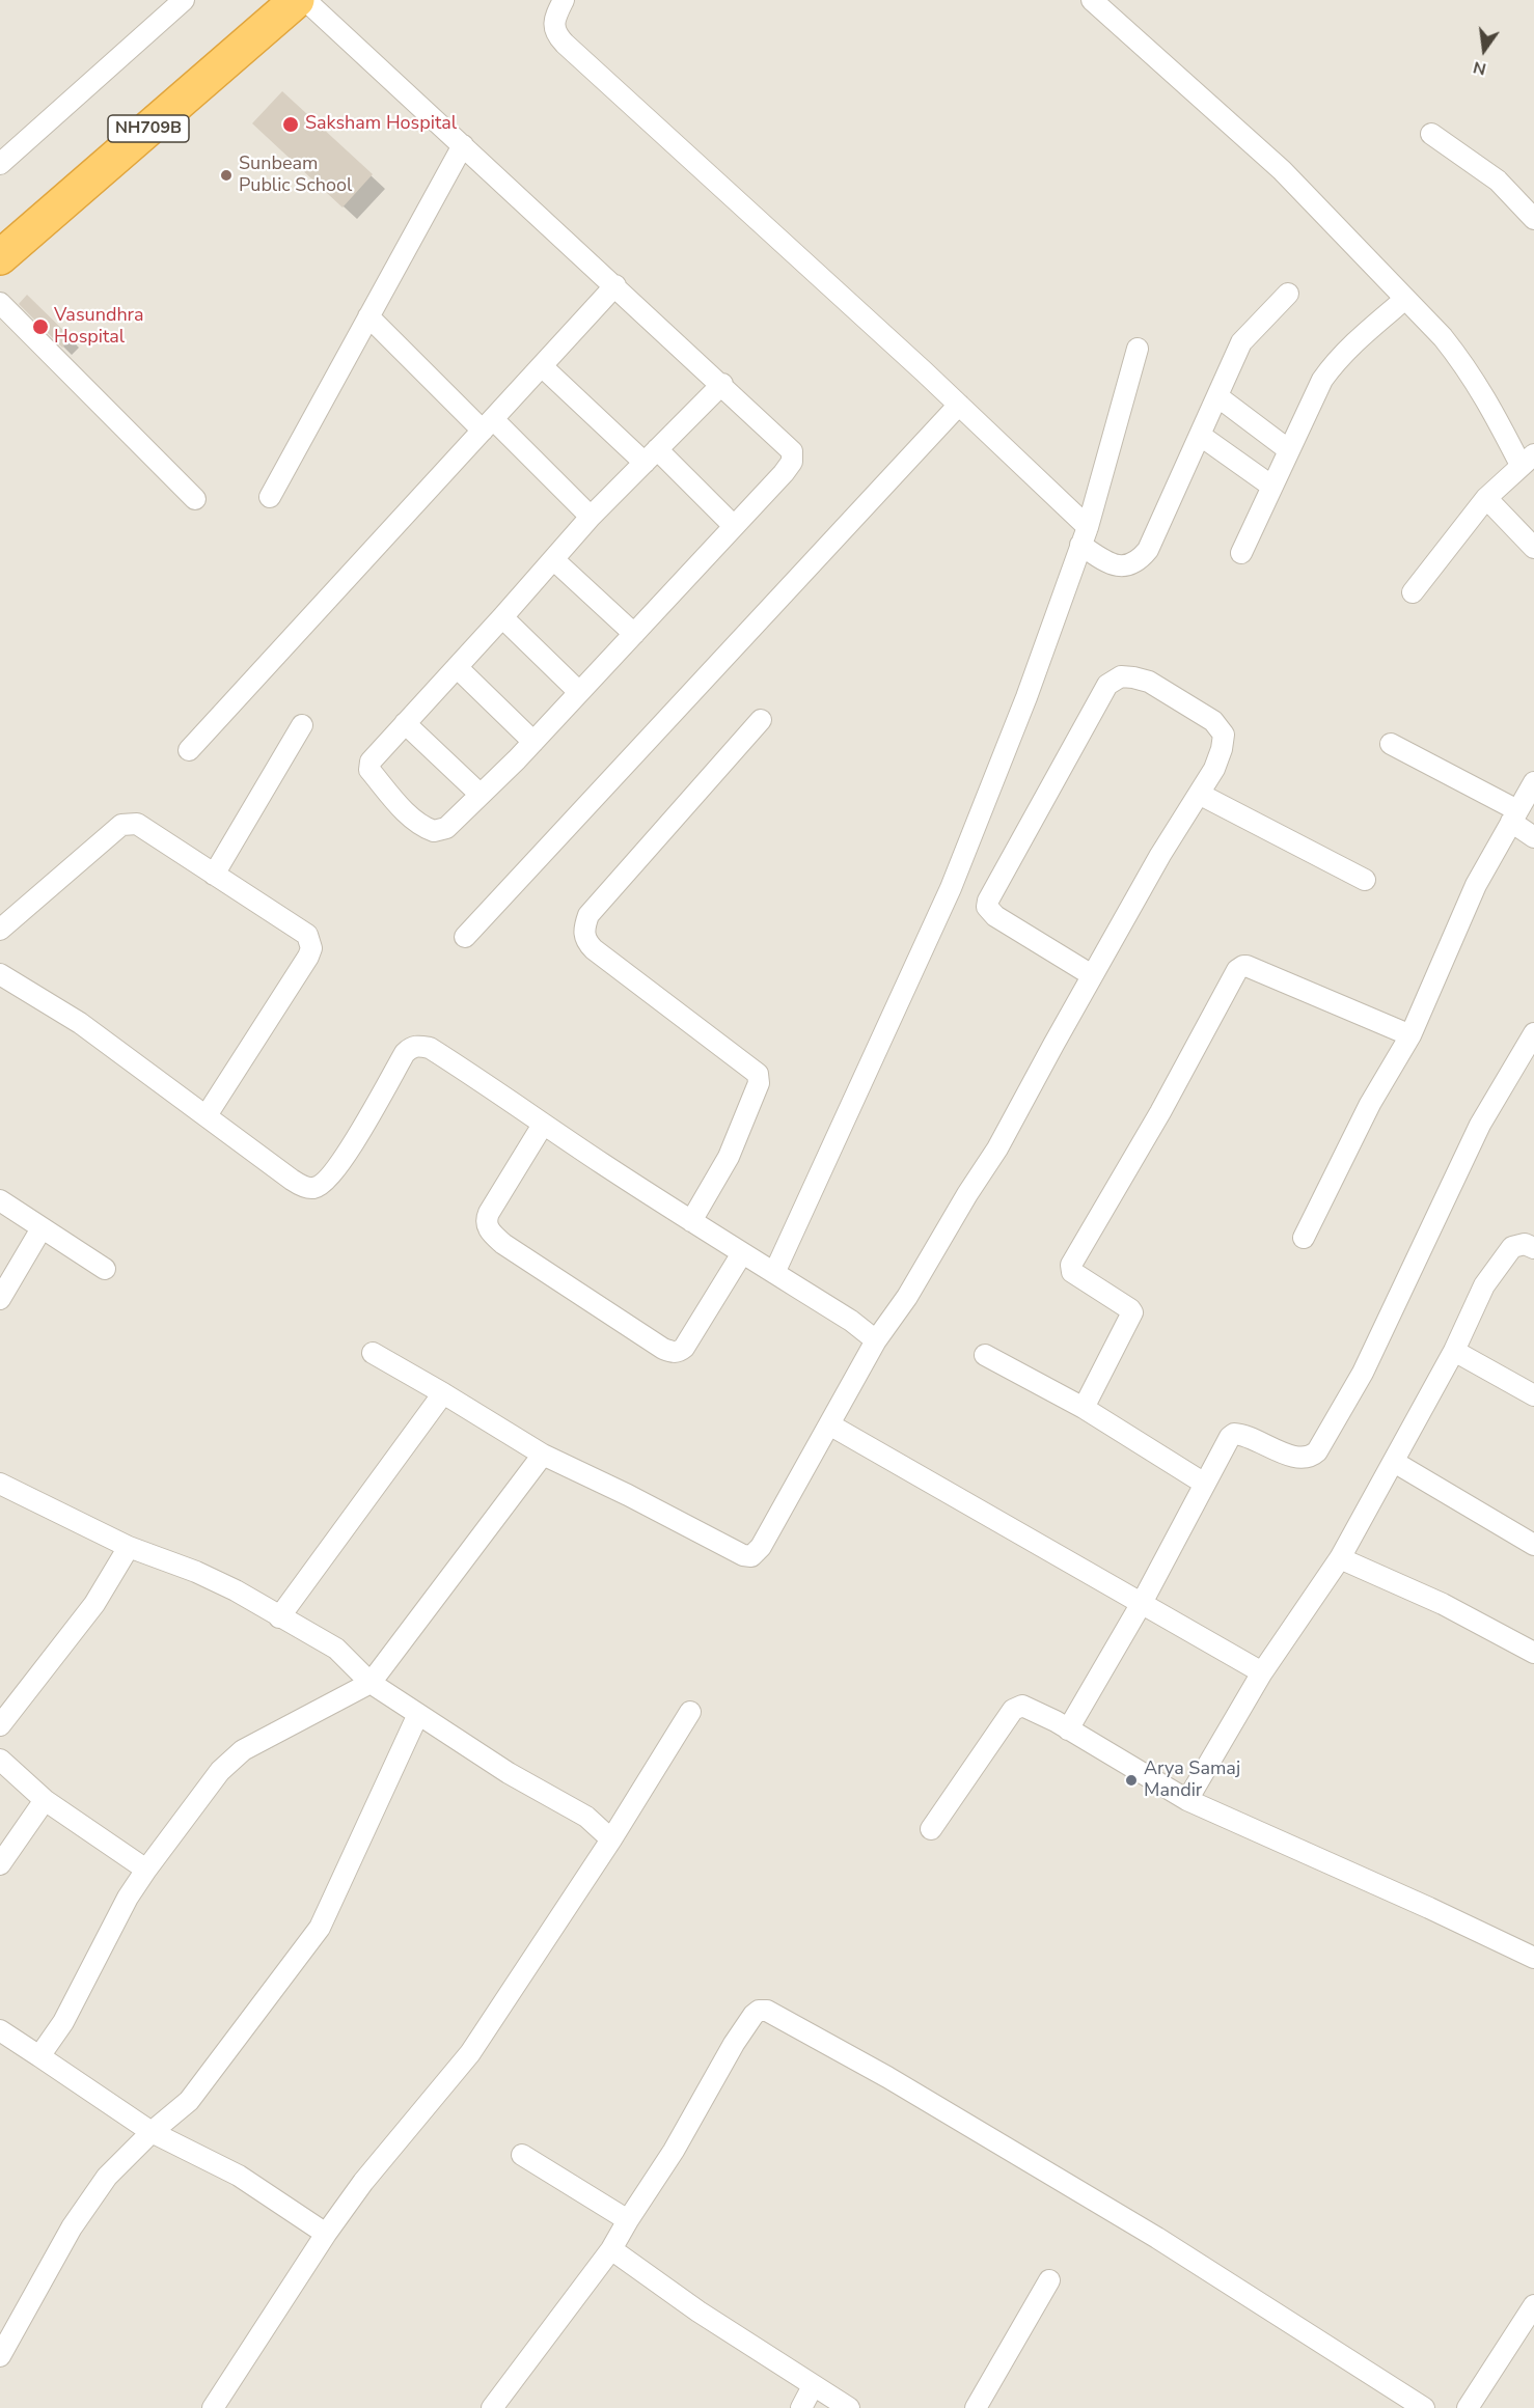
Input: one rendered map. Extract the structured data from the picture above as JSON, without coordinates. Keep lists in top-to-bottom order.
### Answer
{
  "streets": {
    "highway": ["NH709B"]
  },
  "places": [
    "Saksham Hospital",
    "Sunbeam Public School",
    "Vasundhra Hospital",
    "Arya Samaj Mandir"
  ],
  "north": "bottom"
}
